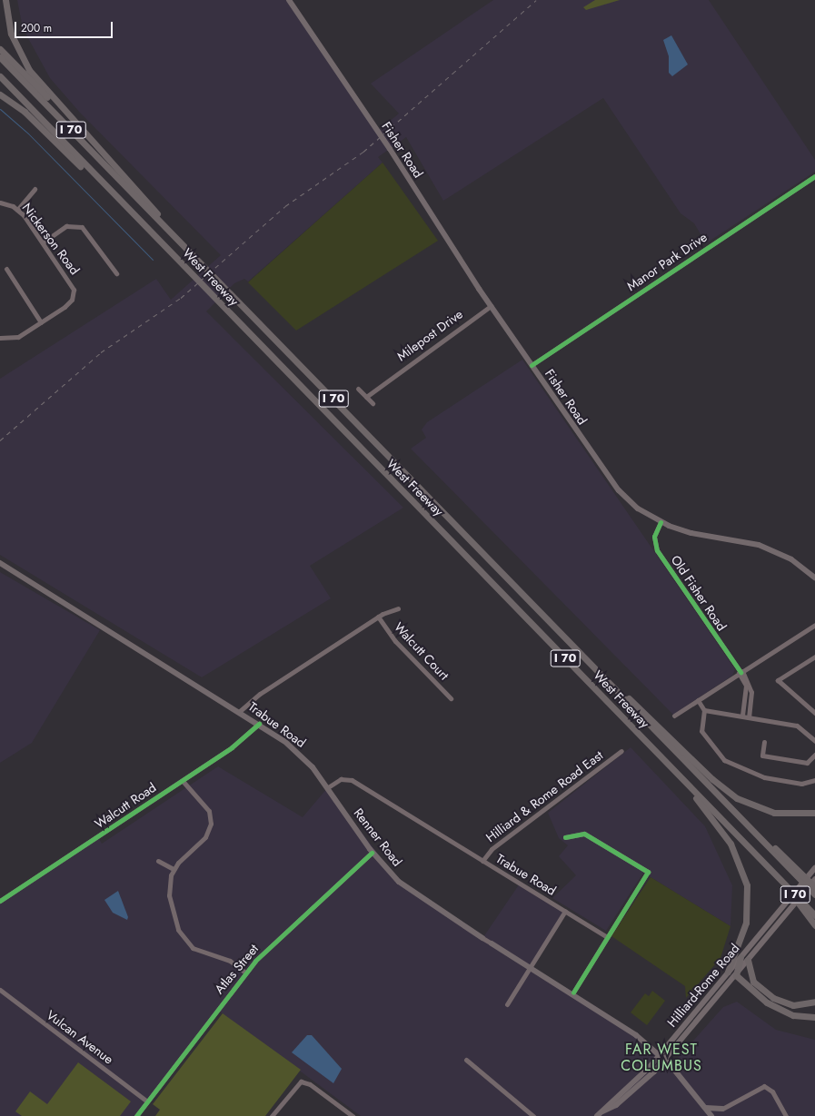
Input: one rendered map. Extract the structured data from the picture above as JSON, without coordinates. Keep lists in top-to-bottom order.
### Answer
{
  "streets": {
    "highway": ["I 70", "West Freeway"],
    "main road": [
      "Fisher Road",
      "Trabue Road",
      "Renner Road",
      "Hilliard-Rome Road"
    ],
    "street": [
      "Nickerson Road",
      "Manor Park Drive",
      "Milepost Drive",
      "Old Fisher Road",
      "Walcutt Court",
      "Hilliard & Rome Road East",
      "Walcutt Road",
      "Atlas Street",
      "Vulcan Avenue"
    ]
  },
  "crossings": [
    ["Fisher Road", "Manor Park Drive"],
    ["Fisher Road", "Milepost Drive"],
    ["Fisher Road", "Old Fisher Road"],
    ["Trabue Road", "Hilliard & Rome Road East"],
    ["Trabue Road", "Walcutt Road"],
    ["Trabue Road", "Renner Road"],
    ["Renner Road", "Atlas Street"],
    ["Renner Road", "Hilliard-Rome Road"],
    ["Atlas Street", "Vulcan Avenue"]
  ],
  "districts": ["FAR WEST COLUMBUS"],
  "scale_bar": "200 m"
}
